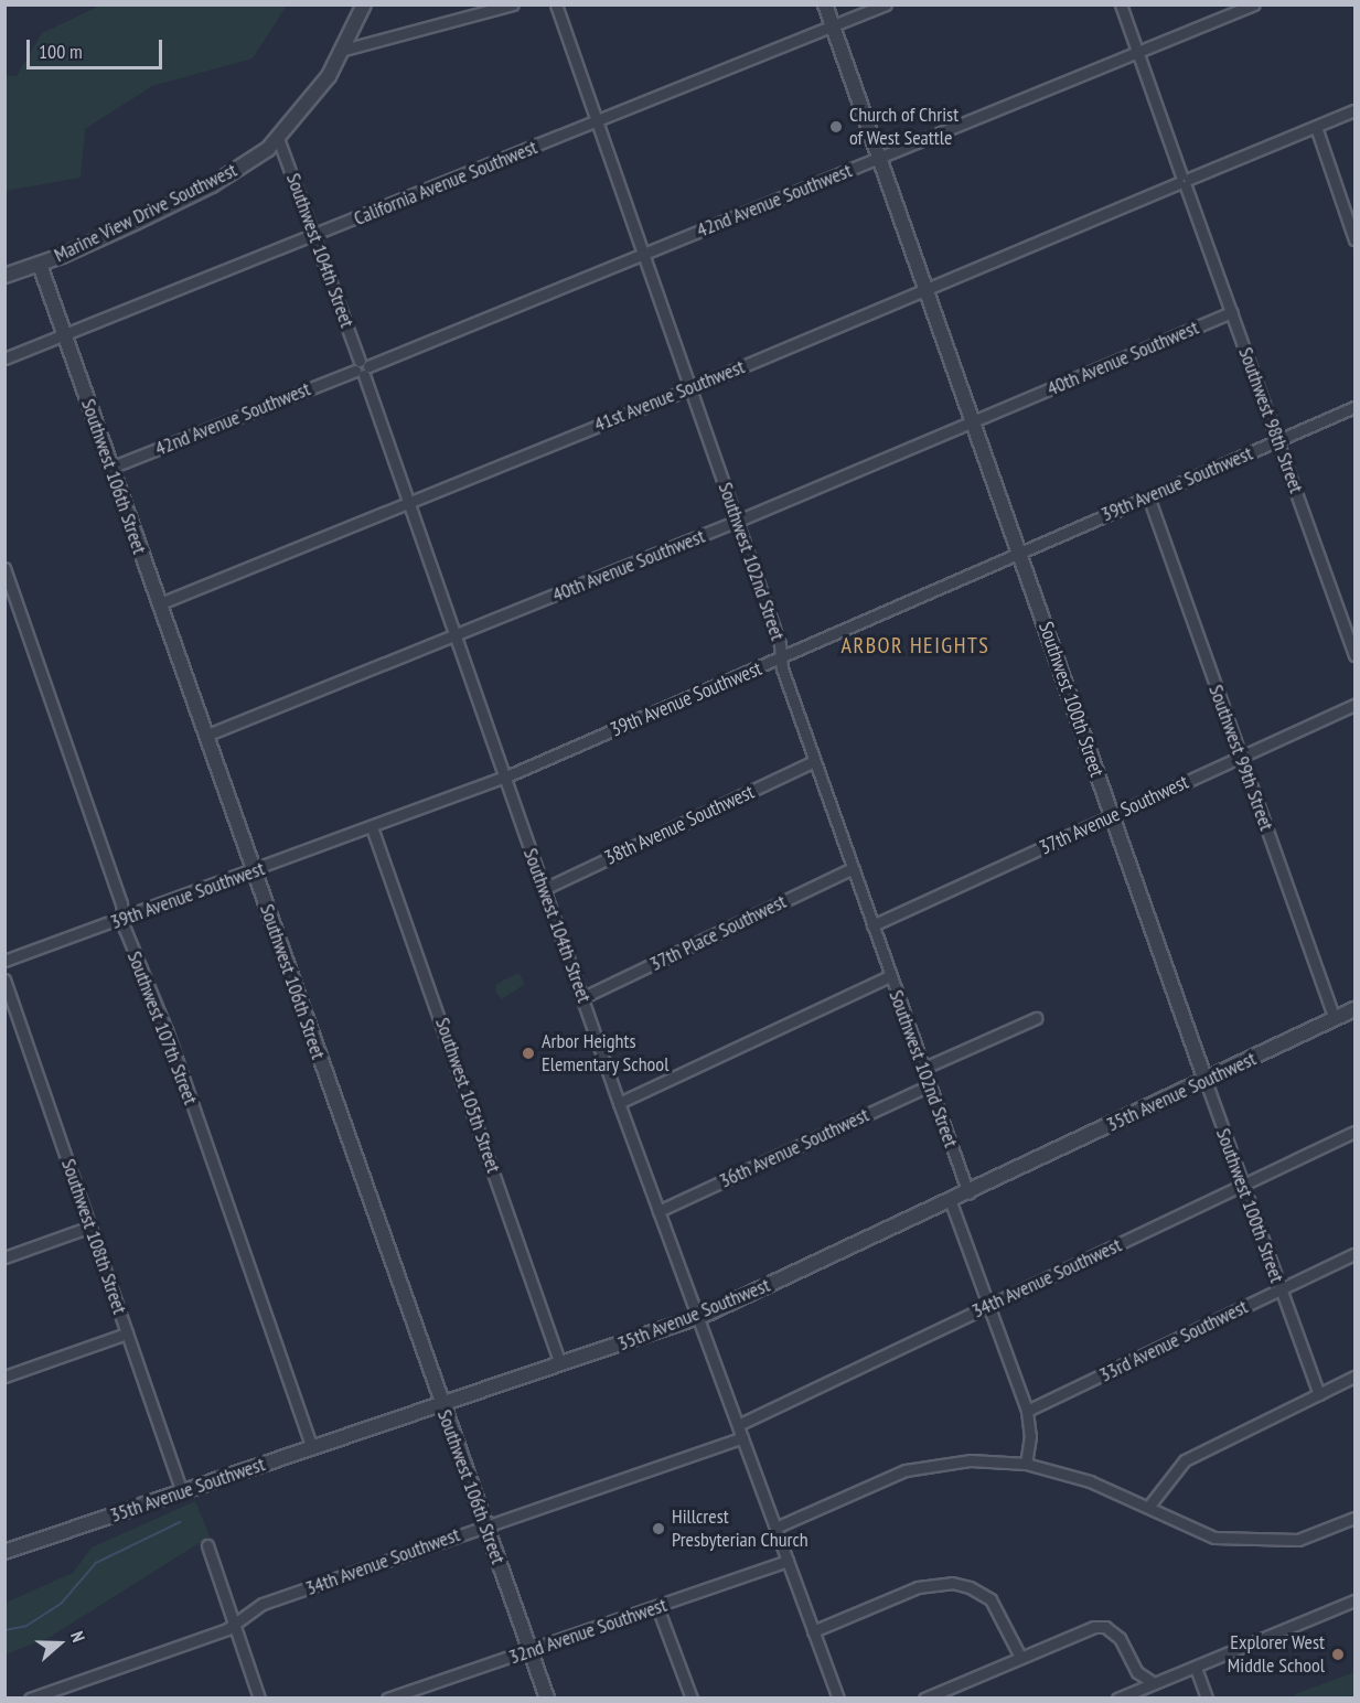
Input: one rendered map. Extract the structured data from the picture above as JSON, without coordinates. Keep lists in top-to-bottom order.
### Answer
{
  "streets": {
    "street": [
      "California Avenue Southwest",
      "42nd Avenue Southwest",
      "Marine View Drive Southwest",
      "Southwest 104th Street",
      "40th Avenue Southwest",
      "41st Avenue Southwest",
      "Southwest 98th Street",
      "Southwest 106th Street",
      "39th Avenue Southwest",
      "Southwest 102nd Street",
      "Southwest 100th Street",
      "Southwest 99th Street",
      "37th Avenue Southwest",
      "38th Avenue Southwest",
      "37th Place Southwest",
      "Southwest 107th Street",
      "35th Avenue Southwest",
      "Southwest 105th Street",
      "36th Avenue Southwest",
      "Southwest 108th Street",
      "34th Avenue Southwest",
      "33rd Avenue Southwest",
      "32nd Avenue Southwest"
    ]
  },
  "crossings": [
    ["California Avenue Southwest", "Southwest 104th Street"],
    ["California Avenue Southwest", "Southwest 106th Street"],
    ["California Avenue Southwest", "Southwest 102nd Street"],
    ["California Avenue Southwest", "Southwest 100th Street"],
    ["42nd Avenue Southwest", "Southwest 104th Street"],
    ["42nd Avenue Southwest", "Southwest 98th Street"],
    ["42nd Avenue Southwest", "Southwest 106th Street"],
    ["42nd Avenue Southwest", "Southwest 102nd Street"],
    ["42nd Avenue Southwest", "Southwest 100th Street"],
    ["Marine View Drive Southwest", "Southwest 104th Street"],
    ["Marine View Drive Southwest", "Southwest 106th Street"],
    ["Southwest 104th Street", "40th Avenue Southwest"],
    ["Southwest 104th Street", "41st Avenue Southwest"],
    ["Southwest 104th Street", "39th Avenue Southwest"],
    ["Southwest 104th Street", "38th Avenue Southwest"],
    ["Southwest 104th Street", "37th Place Southwest"],
    ["Southwest 104th Street", "35th Avenue Southwest"],
    ["Southwest 104th Street", "36th Avenue Southwest"],
    ["Southwest 104th Street", "34th Avenue Southwest"],
    ["Southwest 104th Street", "32nd Avenue Southwest"],
    ["40th Avenue Southwest", "Southwest 98th Street"],
    ["40th Avenue Southwest", "Southwest 106th Street"],
    ["40th Avenue Southwest", "Southwest 102nd Street"],
    ["40th Avenue Southwest", "Southwest 100th Street"],
    ["41st Avenue Southwest", "Southwest 98th Street"],
    ["41st Avenue Southwest", "Southwest 106th Street"],
    ["41st Avenue Southwest", "Southwest 102nd Street"],
    ["41st Avenue Southwest", "Southwest 100th Street"],
    ["Southwest 98th Street", "39th Avenue Southwest"],
    ["Southwest 106th Street", "39th Avenue Southwest"],
    ["Southwest 106th Street", "35th Avenue Southwest"],
    ["Southwest 106th Street", "34th Avenue Southwest"],
    ["Southwest 106th Street", "32nd Avenue Southwest"],
    ["39th Avenue Southwest", "Southwest 102nd Street"],
    ["39th Avenue Southwest", "Southwest 100th Street"],
    ["39th Avenue Southwest", "Southwest 99th Street"],
    ["39th Avenue Southwest", "Southwest 107th Street"],
    ["39th Avenue Southwest", "Southwest 105th Street"],
    ["Southwest 102nd Street", "37th Avenue Southwest"],
    ["Southwest 102nd Street", "38th Avenue Southwest"],
    ["Southwest 102nd Street", "37th Place Southwest"],
    ["Southwest 102nd Street", "35th Avenue Southwest"],
    ["Southwest 102nd Street", "36th Avenue Southwest"],
    ["Southwest 100th Street", "37th Avenue Southwest"],
    ["Southwest 100th Street", "35th Avenue Southwest"],
    ["Southwest 100th Street", "34th Avenue Southwest"],
    ["Southwest 100th Street", "33rd Avenue Southwest"],
    ["Southwest 99th Street", "37th Avenue Southwest"],
    ["Southwest 99th Street", "35th Avenue Southwest"],
    ["Southwest 107th Street", "35th Avenue Southwest"],
    ["35th Avenue Southwest", "Southwest 105th Street"],
    ["35th Avenue Southwest", "Southwest 108th Street"]
  ],
  "districts": ["ARBOR HEIGHTS"],
  "places": [
    "Church of Christ of West Seattle",
    "Arbor Heights Elementary School",
    "Hillcrest Presbyterian Church",
    "Explorer West Middle School"
  ],
  "scale_bar": "100 m",
  "north": "right"
}
